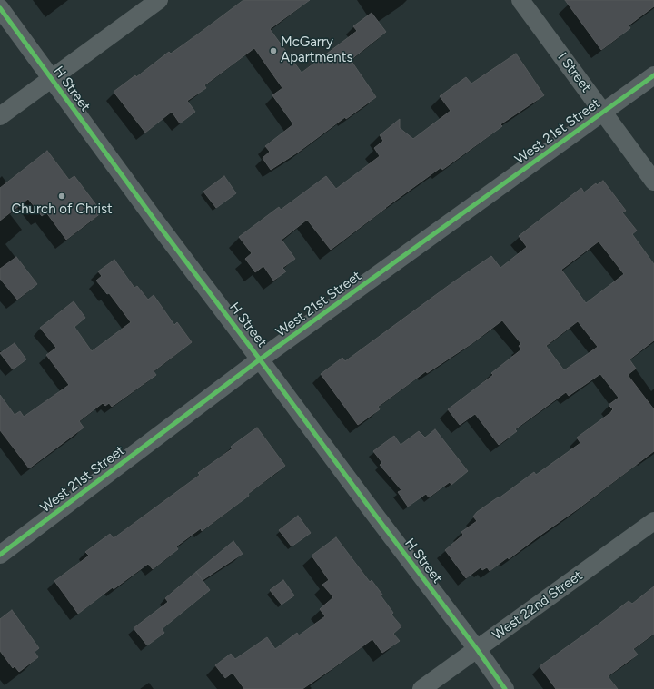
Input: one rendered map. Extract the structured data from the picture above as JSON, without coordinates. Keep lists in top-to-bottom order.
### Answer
{
  "streets": {
    "street": [
      "I Street",
      "H Street",
      "West 21st Street",
      "West 22nd Street"
    ]
  },
  "crossings": [
    ["I Street", "West 21st Street"],
    ["H Street", "West 21st Street"],
    ["H Street", "West 22nd Street"]
  ],
  "places": ["McGarry Apartments", "Church of Christ"]
}
